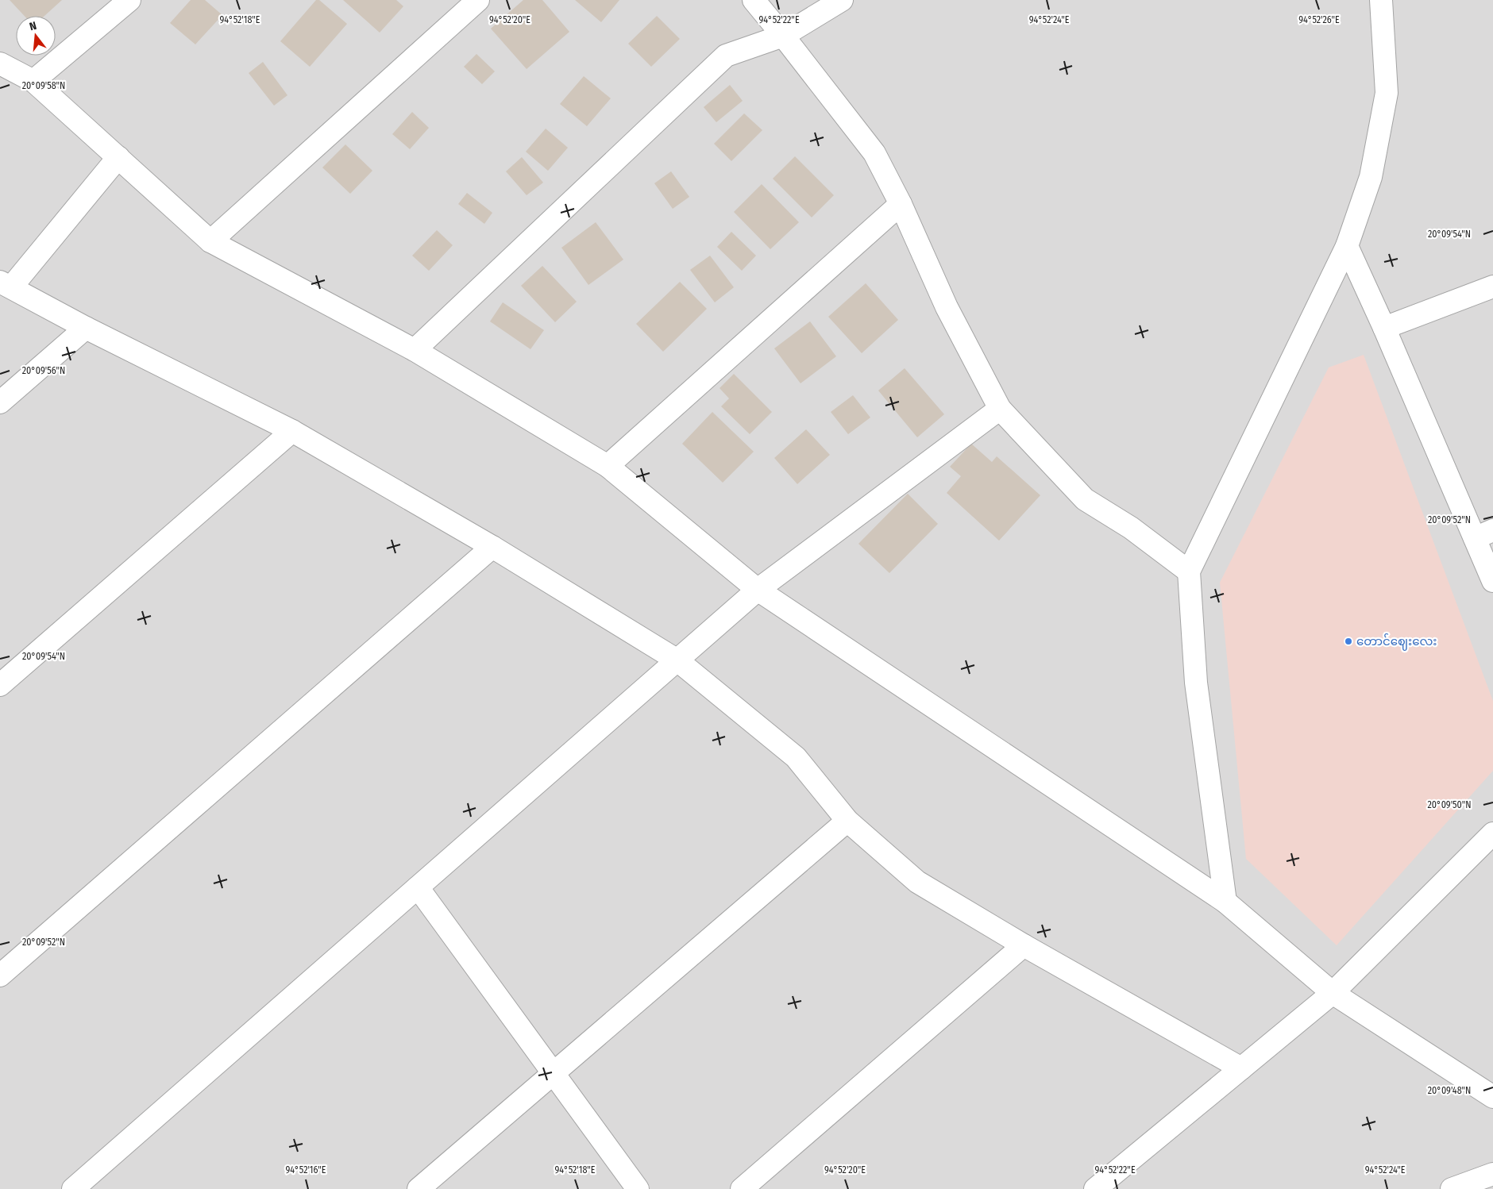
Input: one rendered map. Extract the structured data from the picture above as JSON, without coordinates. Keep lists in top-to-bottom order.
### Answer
{
  "places": ["တောင်ဈေးလေး"],
  "north": "top",
  "coordinates": [
    "94°52'18\"E",
    "94°52'20\"E",
    "94°52'22\"E",
    "94°52'24\"E",
    "94°52'26\"E",
    "20°09'58\"N",
    "20°09'54\"N",
    "20°09'56\"N",
    "20°09'52\"N",
    "20°09'50\"N",
    "20°09'48\"N",
    "94°52'16\"E"
  ]
}
